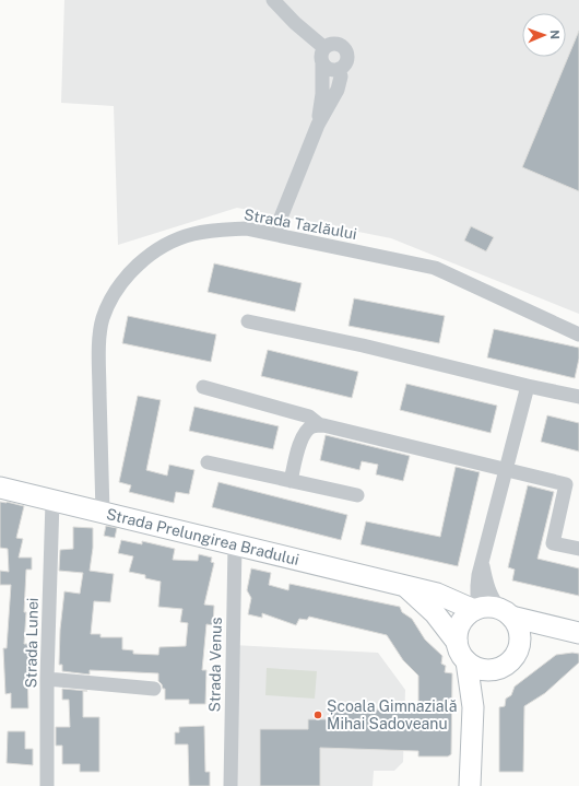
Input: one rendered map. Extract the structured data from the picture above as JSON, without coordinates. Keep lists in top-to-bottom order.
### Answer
{
  "streets": {
    "street": [
      "Strada Tazlăului",
      "Strada Prelungirea Bradului",
      "Strada Lunei",
      "Strada Venus"
    ]
  },
  "crossings": [
    ["Strada Tazlăului", "Strada Prelungirea Bradului"],
    ["Strada Prelungirea Bradului", "Strada Lunei"],
    ["Strada Prelungirea Bradului", "Strada Venus"]
  ],
  "places": ["Școala Gimnazială Mihai Sadoveanu"],
  "north": "right"
}
